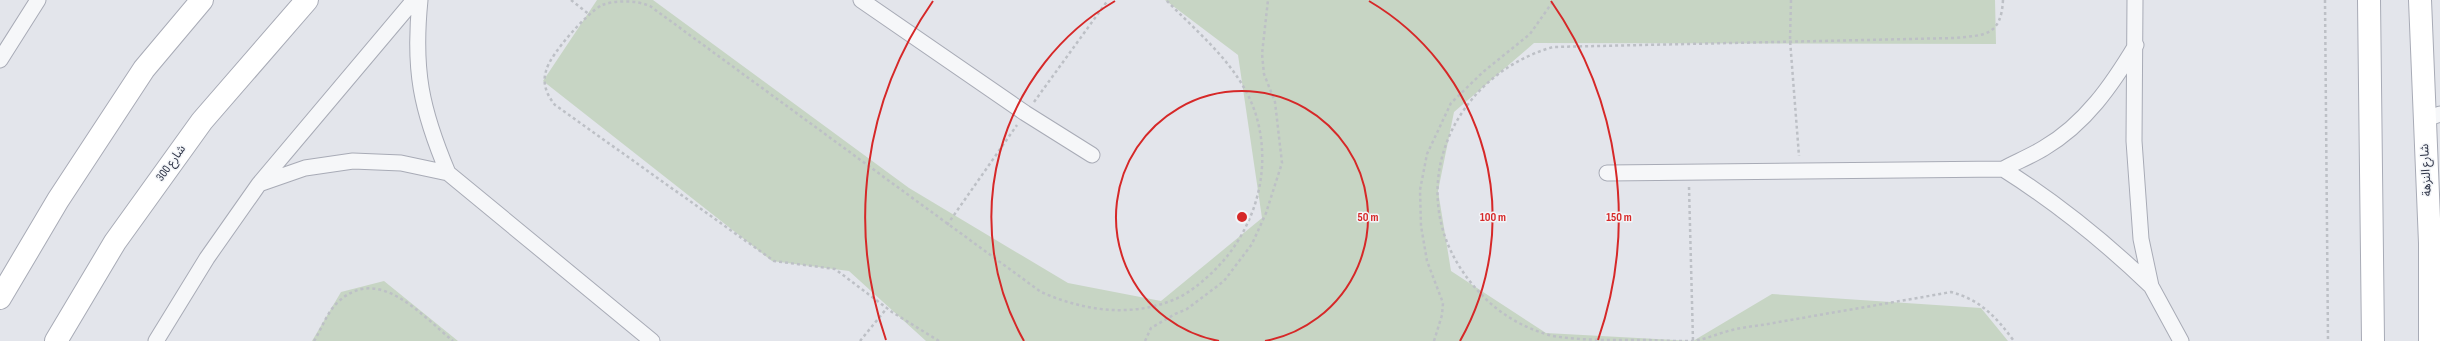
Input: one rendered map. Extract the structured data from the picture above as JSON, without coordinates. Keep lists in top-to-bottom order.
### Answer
{
  "streets": {
    "street": ["شارع 300", "شارع النزهة"]
  },
  "rings": ["50 m", "100 m", "150 m"]
}
